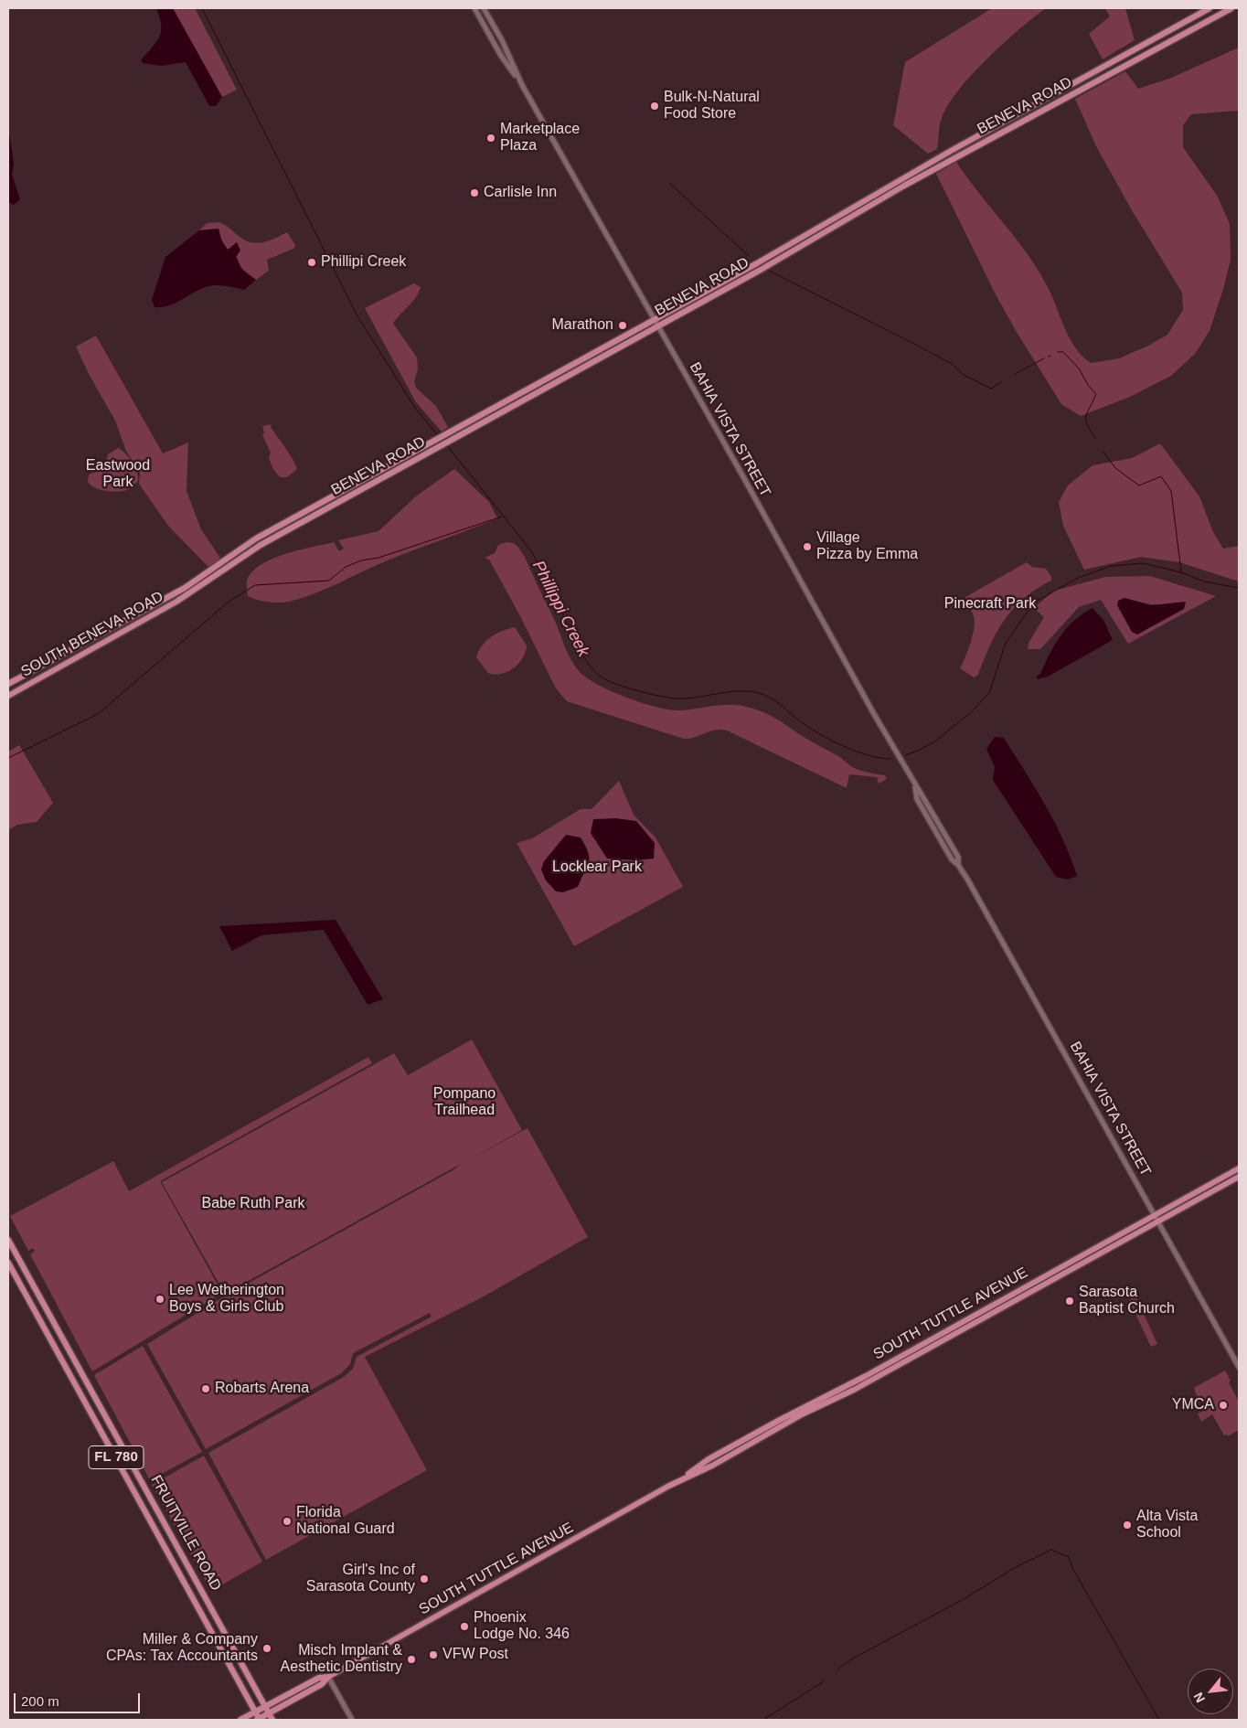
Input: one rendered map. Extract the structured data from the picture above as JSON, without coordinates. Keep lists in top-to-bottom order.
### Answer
{
  "streets": {
    "main road": [
      "BENEVA ROAD",
      "SOUTH BENEVA ROAD",
      "SOUTH TUTTLE AVENUE",
      "FL 780",
      "FRUITVILLE ROAD"
    ],
    "street": ["BAHIA VISTA STREET"]
  },
  "crossings": [
    ["BENEVA ROAD", "BAHIA VISTA STREET"],
    ["BENEVA ROAD", "SOUTH BENEVA ROAD"],
    ["BAHIA VISTA STREET", "SOUTH TUTTLE AVENUE"]
  ],
  "water": ["Phillippi Creek"],
  "parks": [
    "Eastwood Park",
    "Pinecraft Park",
    "Locklear Park",
    "Pompano Trailhead",
    "Babe Ruth Park"
  ],
  "places": [
    "Bulk-N-Natural Food Store",
    "Marketplace Plaza",
    "Carlisle Inn",
    "Phillipi Creek",
    "Marathon",
    "Village Pizza by Emma",
    "Lee Wetherington Boys & Girls Club",
    "Sarasota Baptist Church",
    "Robarts Arena",
    "YMCA",
    "Florida National Guard",
    "Alta Vista School",
    "Girl's Inc of Sarasota County",
    "Phoenix Lodge No. 346",
    "Miller & Company CPAs: Tax Accountants",
    "VFW Post",
    "Misch Implant & Aesthetic Dentistry"
  ],
  "scale_bar": "200 m",
  "north": "bottom left"
}
